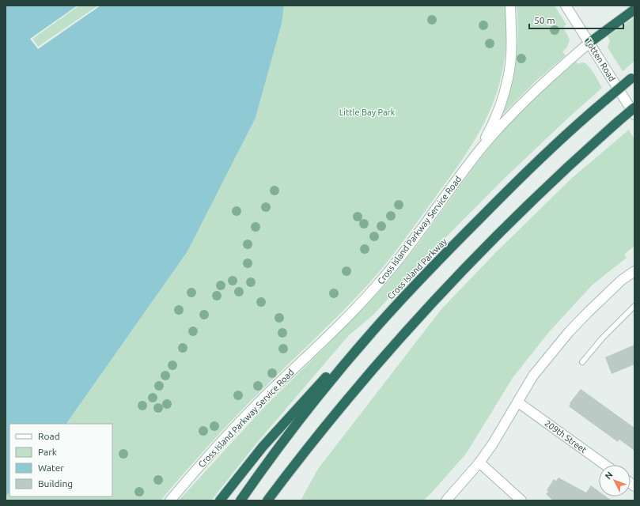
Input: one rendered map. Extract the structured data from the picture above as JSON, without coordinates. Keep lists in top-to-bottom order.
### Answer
{
  "streets": {
    "highway": ["Cross Island Parkway"],
    "street": ["Totten Road", "Cross Island Parkway Service Road", "209th Street"]
  },
  "crossings": [
    ["Totten Road", "Cross Island Parkway Service Road"]
  ],
  "parks": ["Little Bay Park"],
  "legend": [
    "Road",
    "Park",
    "Water",
    "Building"
  ],
  "scale_bar": "50 m",
  "north": "top left"
}
